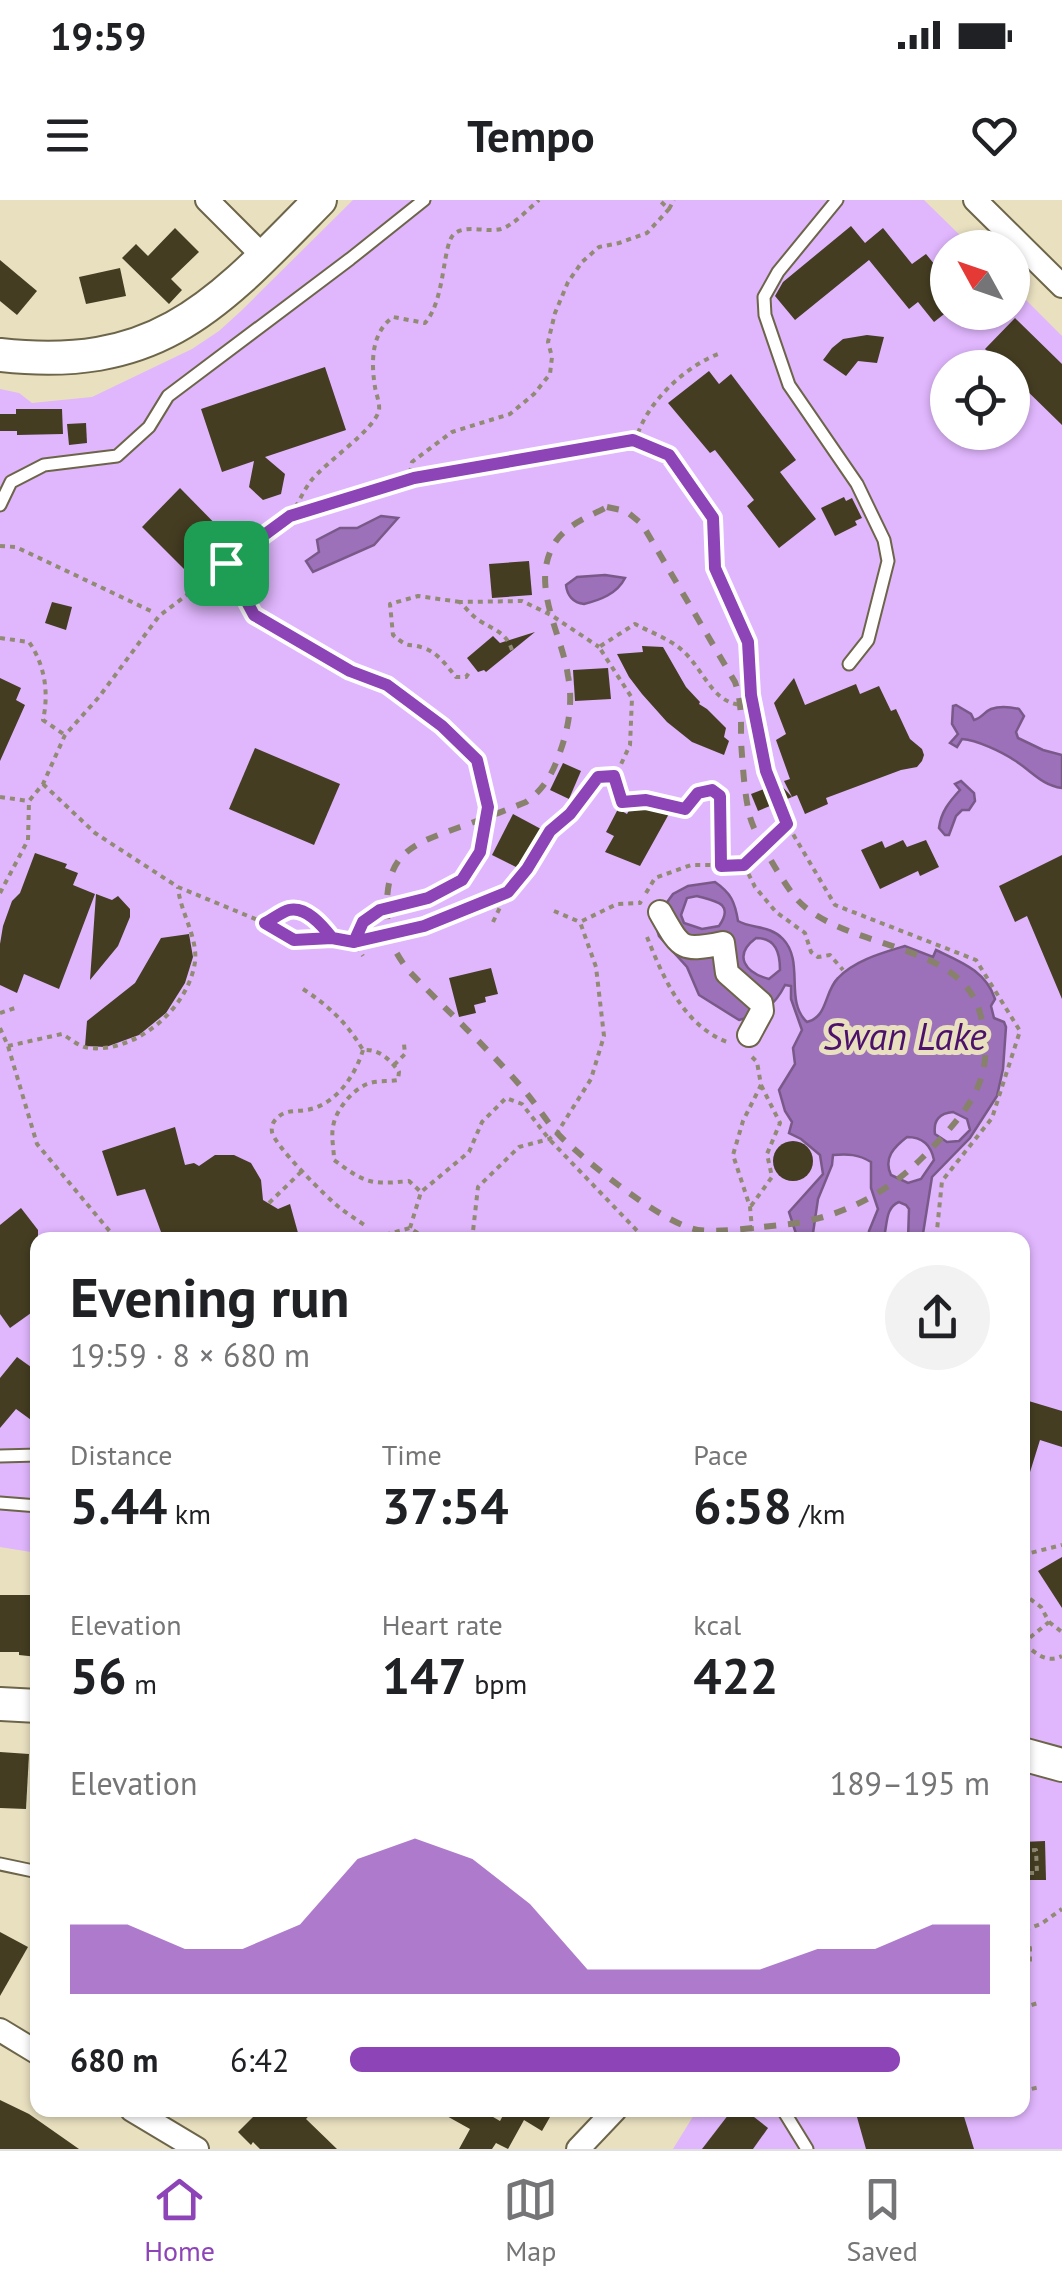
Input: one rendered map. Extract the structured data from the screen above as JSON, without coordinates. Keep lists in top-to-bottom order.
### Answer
{
  "water": ["Swan Lake"],
  "north": "top left",
  "page": {
    "status": "19:59",
    "header": "Tempo",
    "heading": ["Evening run", "19:59 · 8 × 680 m"],
    "stats": [
      ["Distance", "5.44 km"],
      ["Time", "37:54"],
      ["Pace", "6:58 /km"],
      ["Elevation", "56 m"],
      ["Heart rate", "147 bpm"],
      ["kcal", "422"]
    ],
    "chart": ["Elevation", "189–195 m"],
    "list": [
      {
        "name": "680 m",
        "note": "6:42"
      }
    ],
    "tabs": ["Home", "Map", "Saved"]
  }
}
